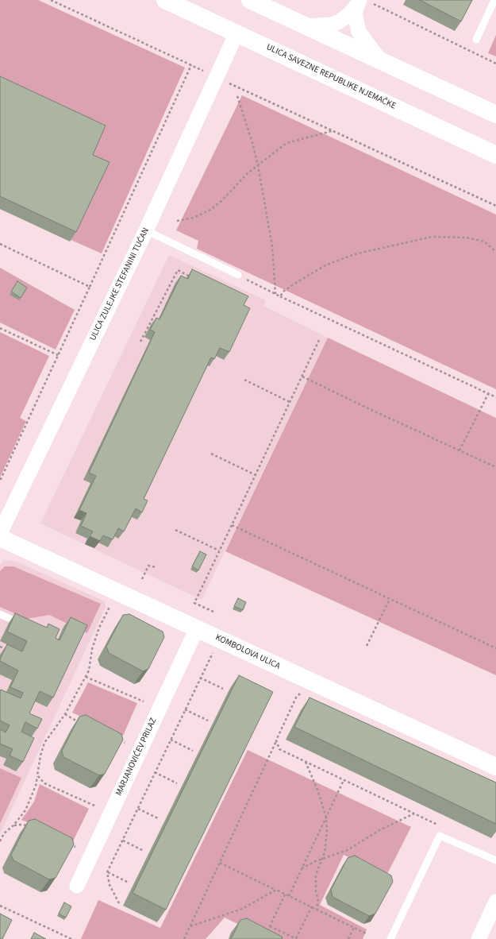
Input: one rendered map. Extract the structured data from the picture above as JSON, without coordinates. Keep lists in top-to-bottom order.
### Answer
{
  "streets": {
    "main road": ["ULICA SAVEZNE REPUBLIKE NJEMAČKE", "KOMBOLOVA ULICA"],
    "street": ["ULICA ZULEJKE STEFANINI TUĆAN", "MARJANOVIĆEV PRILAZ"]
  },
  "crossings": [
    ["ULICA SAVEZNE REPUBLIKE NJEMAČKE", "ULICA ZULEJKE STEFANINI TUĆAN"],
    ["KOMBOLOVA ULICA", "MARJANOVIĆEV PRILAZ"]
  ]
}
